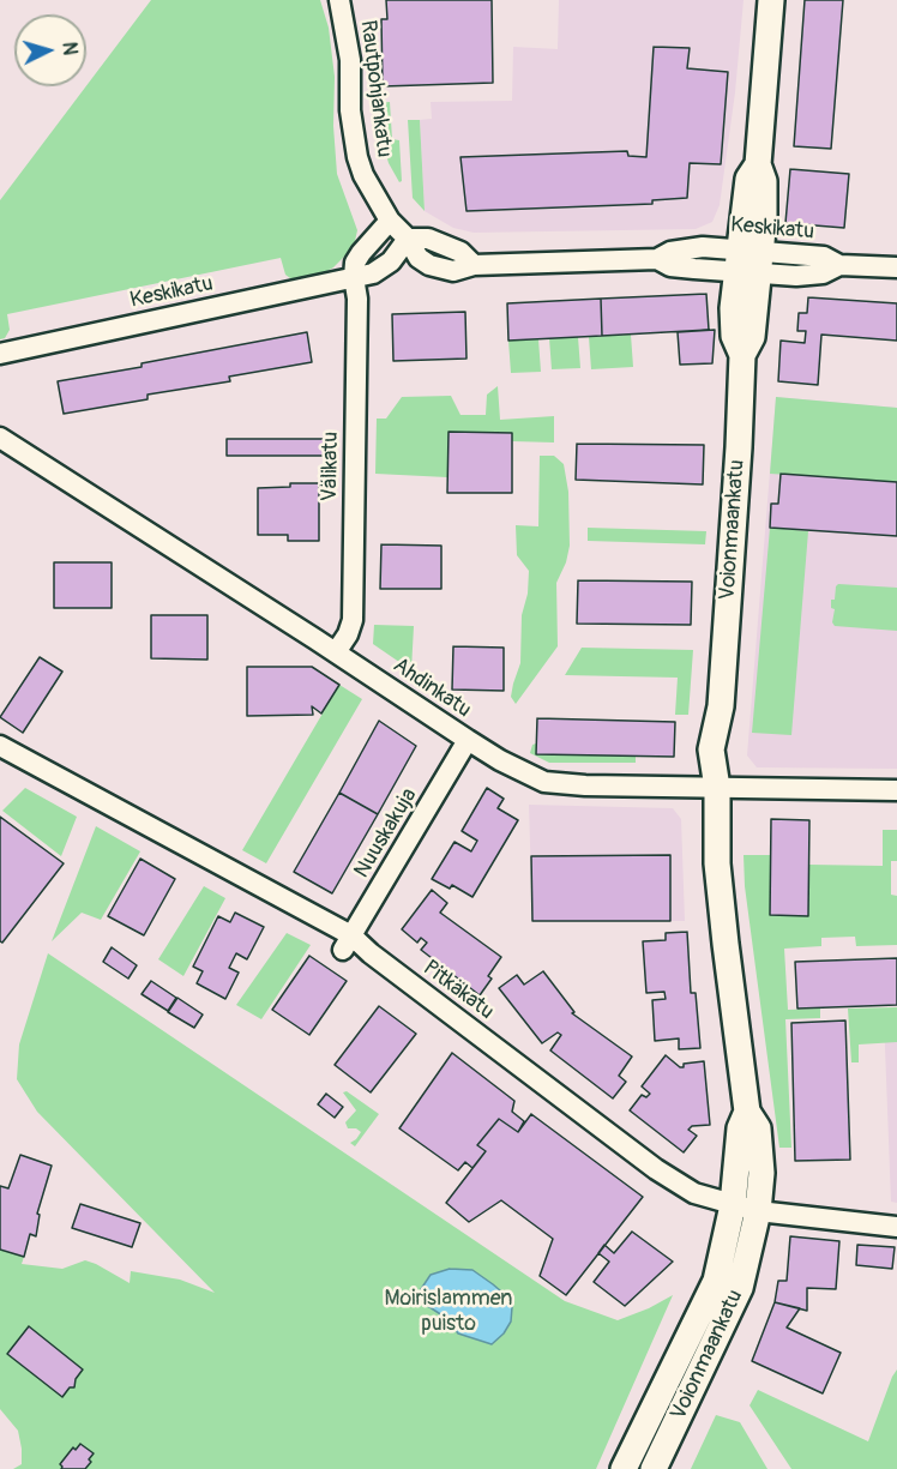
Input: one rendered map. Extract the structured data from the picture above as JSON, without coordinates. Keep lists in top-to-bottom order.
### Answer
{
  "streets": {
    "main road": ["Voionmaankatu"],
    "street": [
      "Rautpohjankatu",
      "Keskikatu",
      "Välikatu",
      "Ahdinkatu",
      "Nuuskakuja",
      "Pitkäkatu"
    ]
  },
  "crossings": [
    ["Rautpohjankatu", "Keskikatu"],
    ["Keskikatu", "Välikatu"],
    ["Keskikatu", "Voionmaankatu"],
    ["Välikatu", "Ahdinkatu"],
    ["Voionmaankatu", "Ahdinkatu"],
    ["Voionmaankatu", "Pitkäkatu"],
    ["Ahdinkatu", "Nuuskakuja"],
    ["Nuuskakuja", "Pitkäkatu"]
  ],
  "parks": ["Moirislammen puisto"],
  "north": "right"
}
